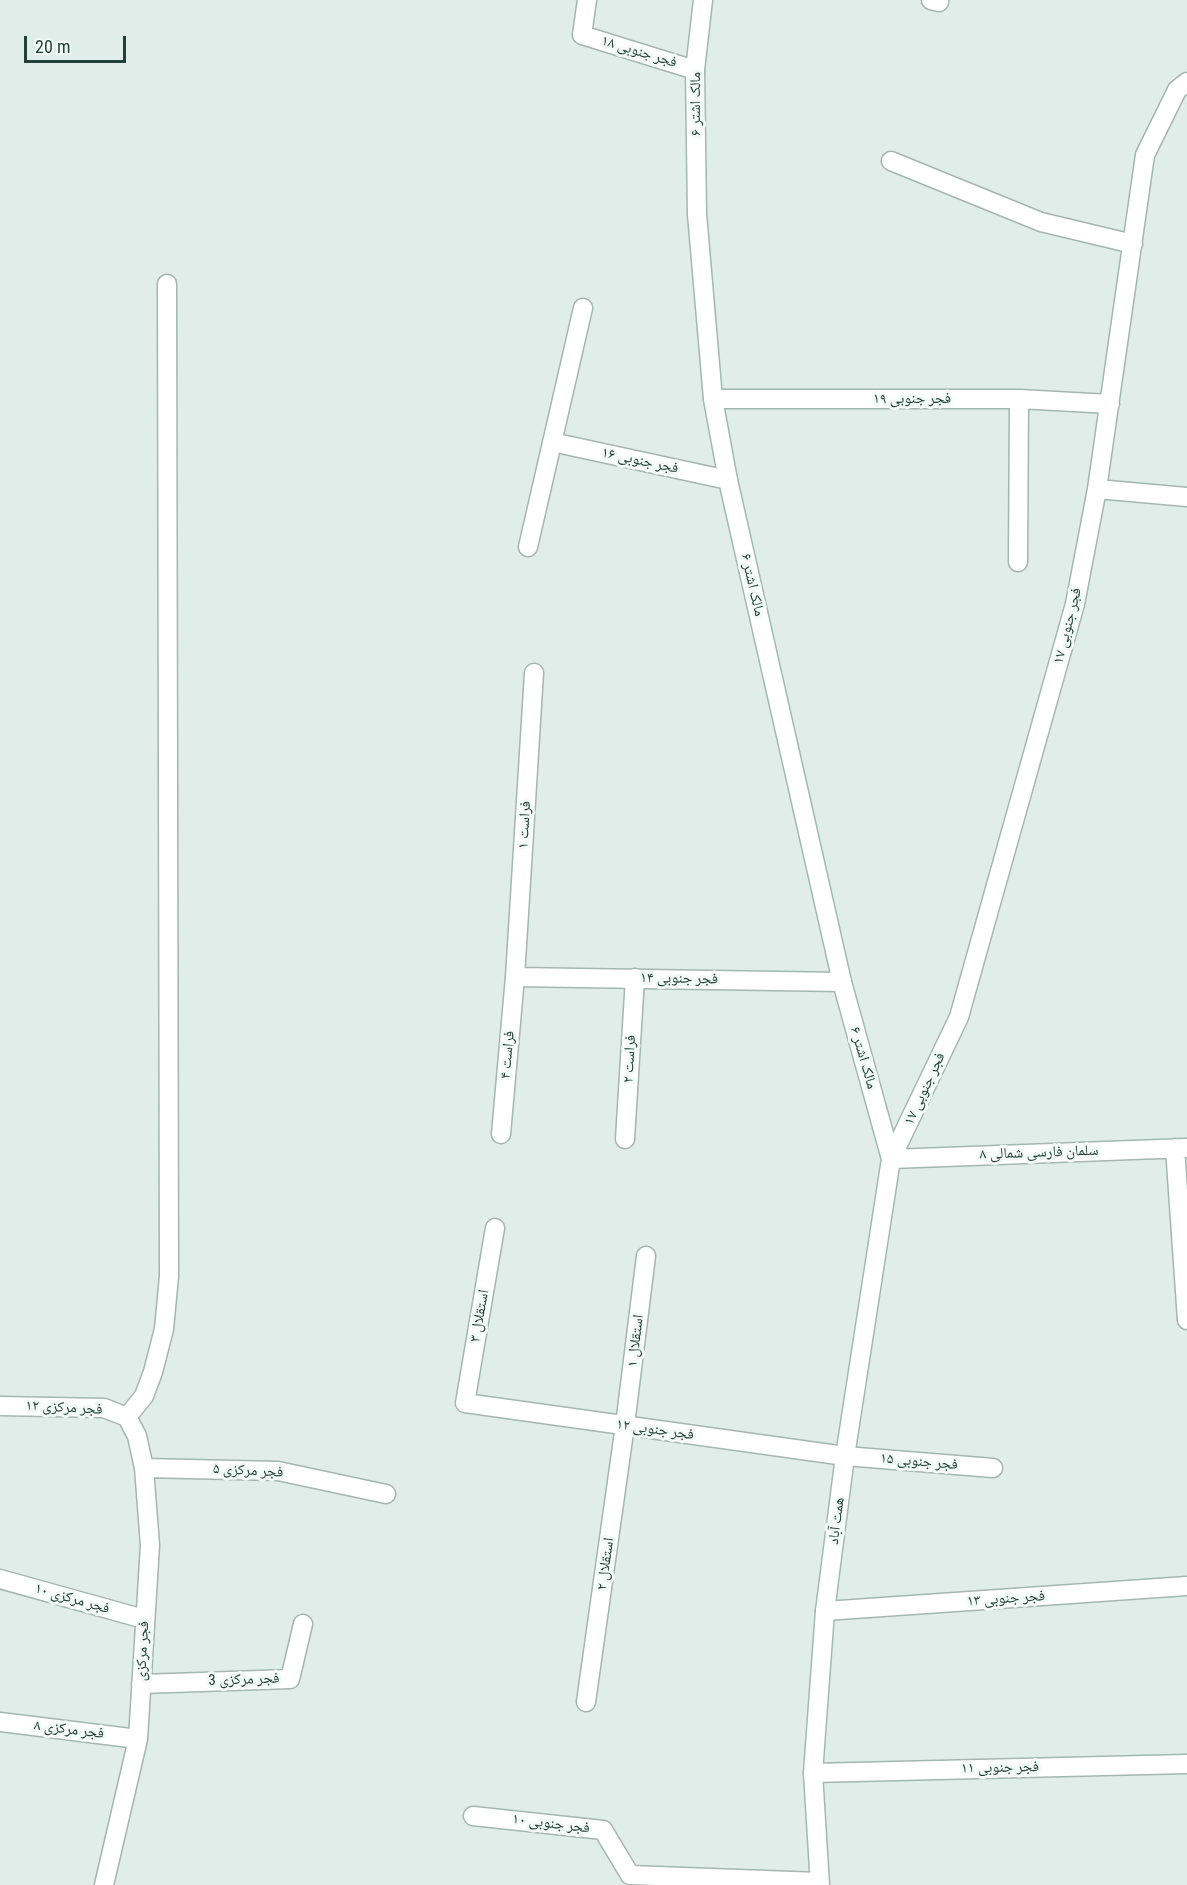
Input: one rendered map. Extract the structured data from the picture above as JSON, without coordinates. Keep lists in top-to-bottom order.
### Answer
{
  "streets": {
    "street": [
      "فجر جنوبی ۱۸",
      "مالک اشتر ۶",
      "فجر جنوبی ۱۹",
      "فجر جنوبی ۱۶",
      "فجر جنوبی ۱۷",
      "فراست ۱",
      "فجر جنوبی ۱۴",
      "فراست ۴",
      "فراست ۲",
      "سلمان فارسی شمالی ۸",
      "استقلال ۳",
      "استقلال ۱",
      "فجر مرکزی ۱۲",
      "فجر جنوبی ۱۲",
      "فجر جنوبی ۱۵",
      "فجر مرکزی ۵",
      "همت آباد",
      "استقلال ۲",
      "فجر مرکزی ۱۰",
      "فجر جنوبی ۱۳",
      "فجر مرکزی",
      "فجر مرکزی 3",
      "فجر مرکزی ۸",
      "فجر جنوبی ۱۱",
      "فجر جنوبی ۱۰"
    ]
  },
  "crossings": [
    ["فجر جنوبی ۱۸", "مالک اشتر ۶"],
    ["مالک اشتر ۶", "فجر جنوبی ۱۹"],
    ["مالک اشتر ۶", "فجر جنوبی ۱۶"],
    ["مالک اشتر ۶", "فجر جنوبی ۱۷"],
    ["مالک اشتر ۶", "فجر جنوبی ۱۴"],
    ["مالک اشتر ۶", "سلمان فارسی شمالی ۸"],
    ["مالک اشتر ۶", "همت آباد"],
    ["فجر جنوبی ۱۹", "فجر جنوبی ۱۷"],
    ["فجر جنوبی ۱۷", "سلمان فارسی شمالی ۸"],
    ["فجر جنوبی ۱۷", "همت آباد"],
    ["فراست ۱", "فجر جنوبی ۱۴"],
    ["فراست ۱", "فراست ۴"],
    ["فجر جنوبی ۱۴", "فراست ۴"],
    ["فجر جنوبی ۱۴", "فراست ۲"],
    ["سلمان فارسی شمالی ۸", "همت آباد"],
    ["استقلال ۳", "فجر جنوبی ۱۲"],
    ["استقلال ۱", "فجر جنوبی ۱۲"],
    ["استقلال ۱", "استقلال ۲"],
    ["فجر مرکزی ۱۲", "فجر مرکزی"],
    ["فجر جنوبی ۱۲", "فجر جنوبی ۱۵"],
    ["فجر جنوبی ۱۲", "همت آباد"],
    ["فجر جنوبی ۱۲", "استقلال ۲"],
    ["فجر جنوبی ۱۵", "همت آباد"],
    ["فجر مرکزی ۵", "فجر مرکزی"],
    ["همت آباد", "فجر جنوبی ۱۳"],
    ["همت آباد", "فجر جنوبی ۱۱"],
    ["همت آباد", "فجر جنوبی ۱۰"],
    ["فجر مرکزی ۱۰", "فجر مرکزی"],
    ["فجر مرکزی", "فجر مرکزی 3"],
    ["فجر مرکزی", "فجر مرکزی ۸"]
  ],
  "scale_bar": "20 m"
}
